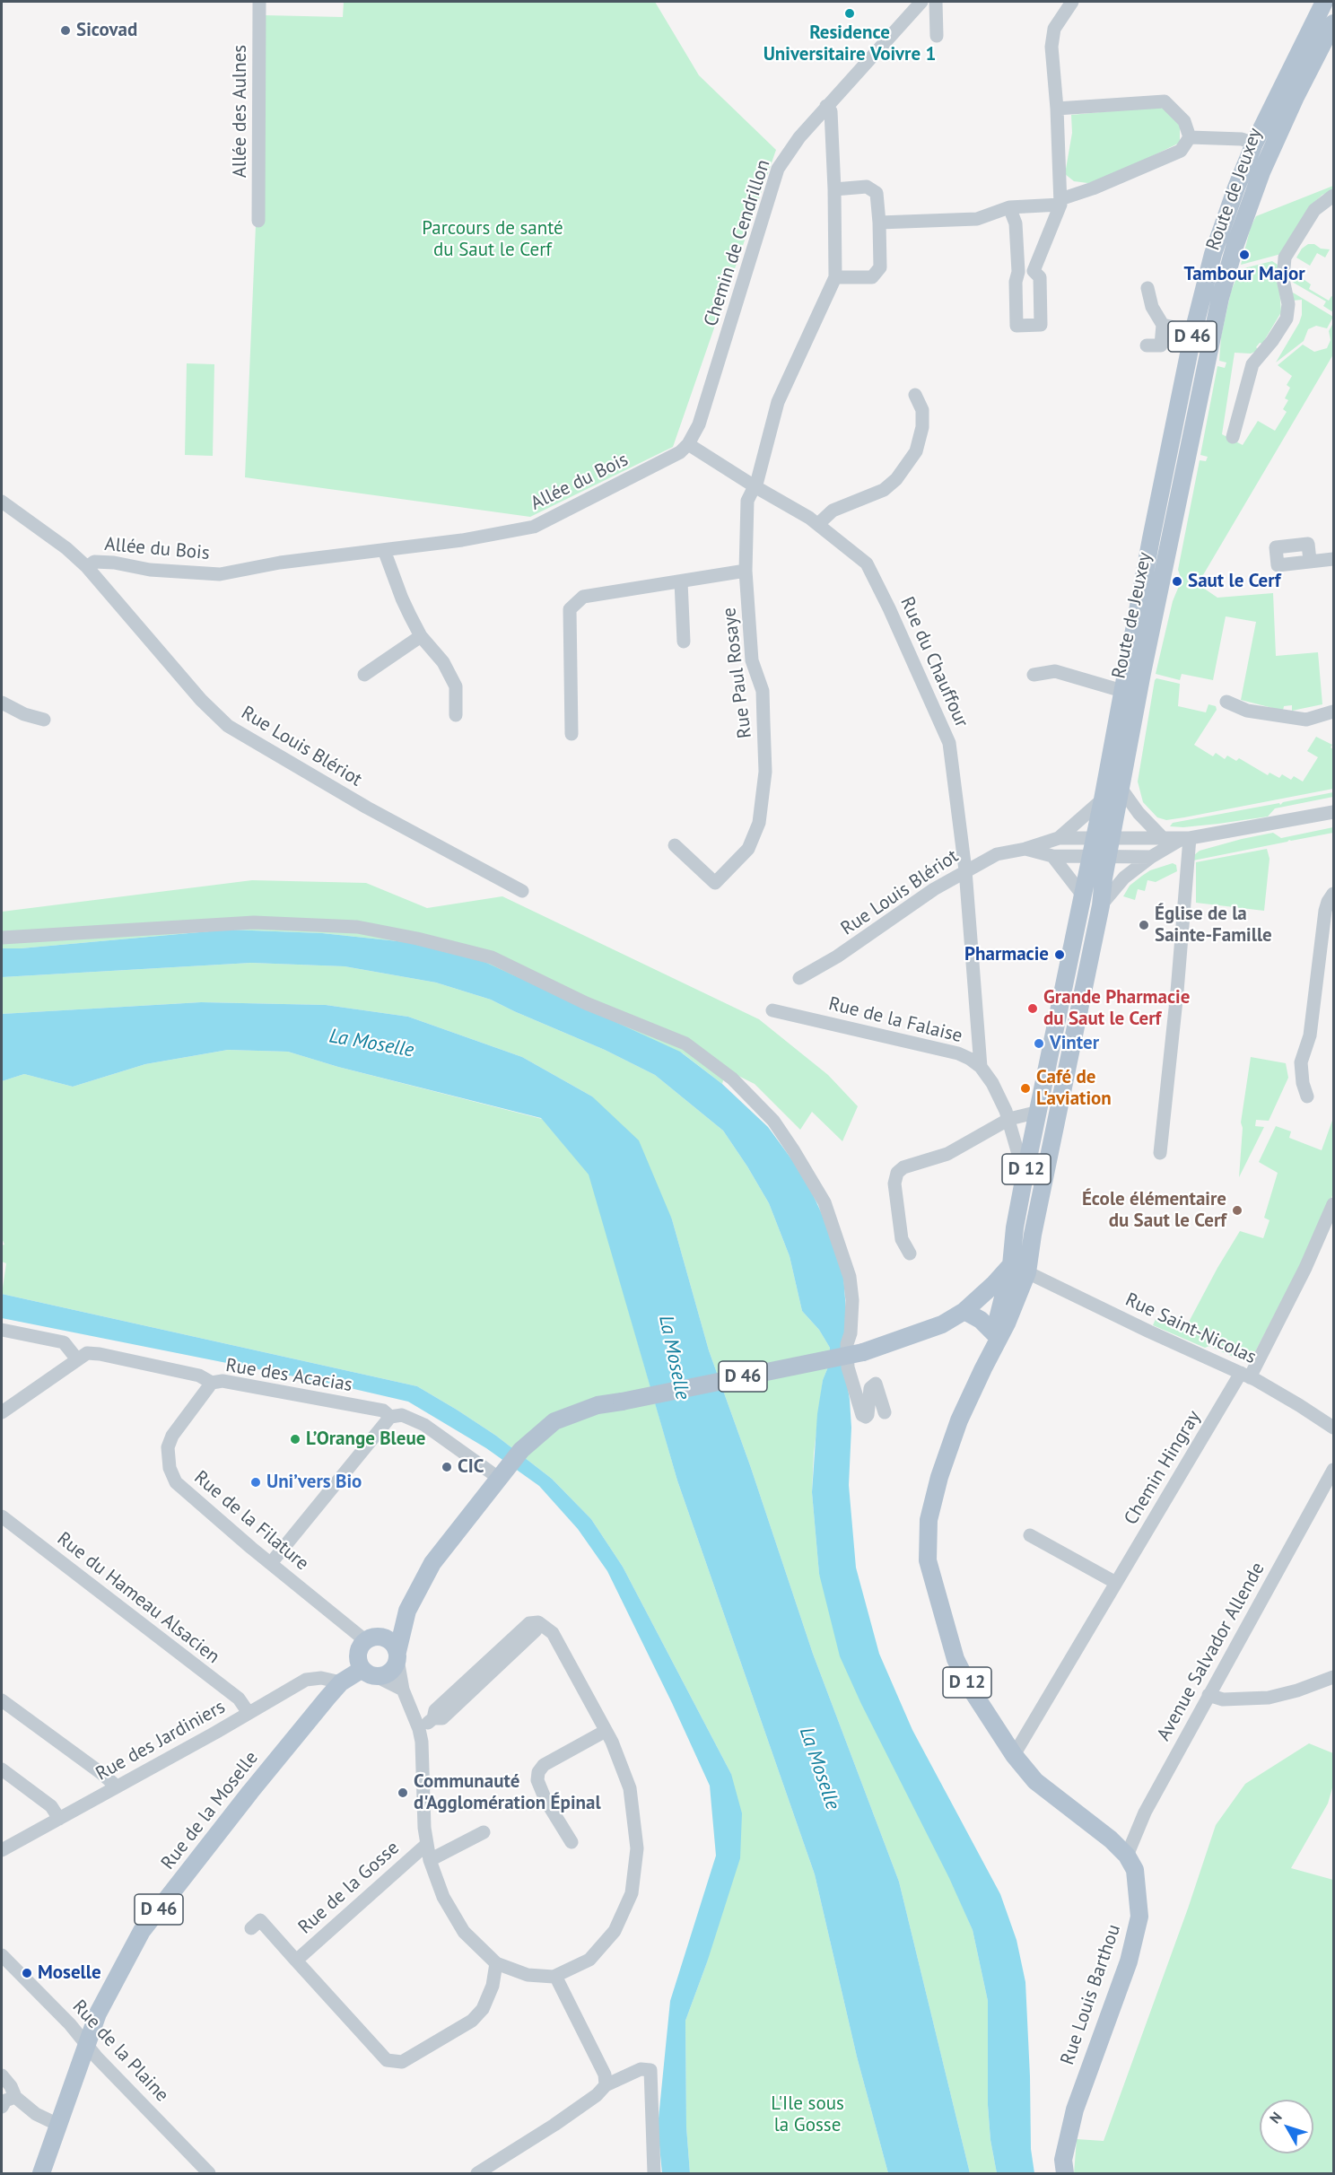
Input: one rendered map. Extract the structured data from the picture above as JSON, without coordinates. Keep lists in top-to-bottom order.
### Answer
{
  "streets": {
    "main road": [
      "Route de Jeuxey",
      "D 46",
      "D 12",
      "Rue de la Moselle",
      "Rue Louis Barthou"
    ],
    "street": [
      "Allée des Aulnes",
      "Chemin de Cendrillon",
      "Allée du Bois",
      "Rue du Chauffour",
      "Rue Paul Rosaye",
      "Rue Louis Blériot",
      "Rue de la Falaise",
      "Rue Saint-Nicolas",
      "Rue des Acacias",
      "Chemin Hingray",
      "Rue de la Filature",
      "Rue du Hameau Alsacien",
      "Avenue Salvador Allende",
      "Rue des Jardiniers",
      "Rue de la Gosse",
      "Rue de la Plaine"
    ]
  },
  "crossings": [
    ["Route de Jeuxey", "D 46"],
    ["Route de Jeuxey", "Rue Louis Blériot"],
    ["Route de Jeuxey", "Rue de la Falaise"],
    ["Route de Jeuxey", "D 12"],
    ["Chemin de Cendrillon", "Allée du Bois"],
    ["Chemin de Cendrillon", "Rue du Chauffour"],
    ["D 46", "D 12"],
    ["D 46", "Rue Saint-Nicolas"],
    ["D 46", "Rue des Acacias"],
    ["D 46", "Rue Louis Barthou"],
    ["Allée du Bois", "Rue du Chauffour"],
    ["Allée du Bois", "Rue Louis Blériot"],
    ["Rue du Chauffour", "Rue Paul Rosaye"],
    ["Rue du Chauffour", "Rue Louis Blériot"],
    ["Rue du Chauffour", "Rue de la Falaise"],
    ["D 12", "Rue Saint-Nicolas"],
    ["D 12", "Rue Louis Barthou"],
    ["Rue Saint-Nicolas", "Chemin Hingray"],
    ["Rue Saint-Nicolas", "Rue Louis Barthou"],
    ["Rue des Acacias", "Rue de la Filature"],
    ["Chemin Hingray", "Rue Louis Barthou"],
    ["Rue de la Filature", "Rue de la Moselle"],
    ["Rue du Hameau Alsacien", "Rue des Jardiniers"],
    ["Avenue Salvador Allende", "Rue Louis Barthou"],
    ["Rue des Jardiniers", "Rue de la Moselle"],
    ["Rue de la Moselle", "Rue de la Plaine"]
  ],
  "water": ["La Moselle"],
  "parks": ["Parcours de santé du Saut le Cerf", "L'Ile sous la Gosse"],
  "places": [
    "Residence Universitaire Voivre 1",
    "Sicovad",
    "Tambour Major",
    "Saut le Cerf",
    "Église de la Sainte-Famille",
    "Pharmacie",
    "Grande Pharmacie du Saut le Cerf",
    "Vinter",
    "Café de L'aviation",
    "École élémentaire du Saut le Cerf",
    "L’Orange Bleue",
    "CIC",
    "Uni’vers Bio",
    "Communauté d'Agglomération Épinal",
    "Moselle"
  ],
  "north": "top left"
}
